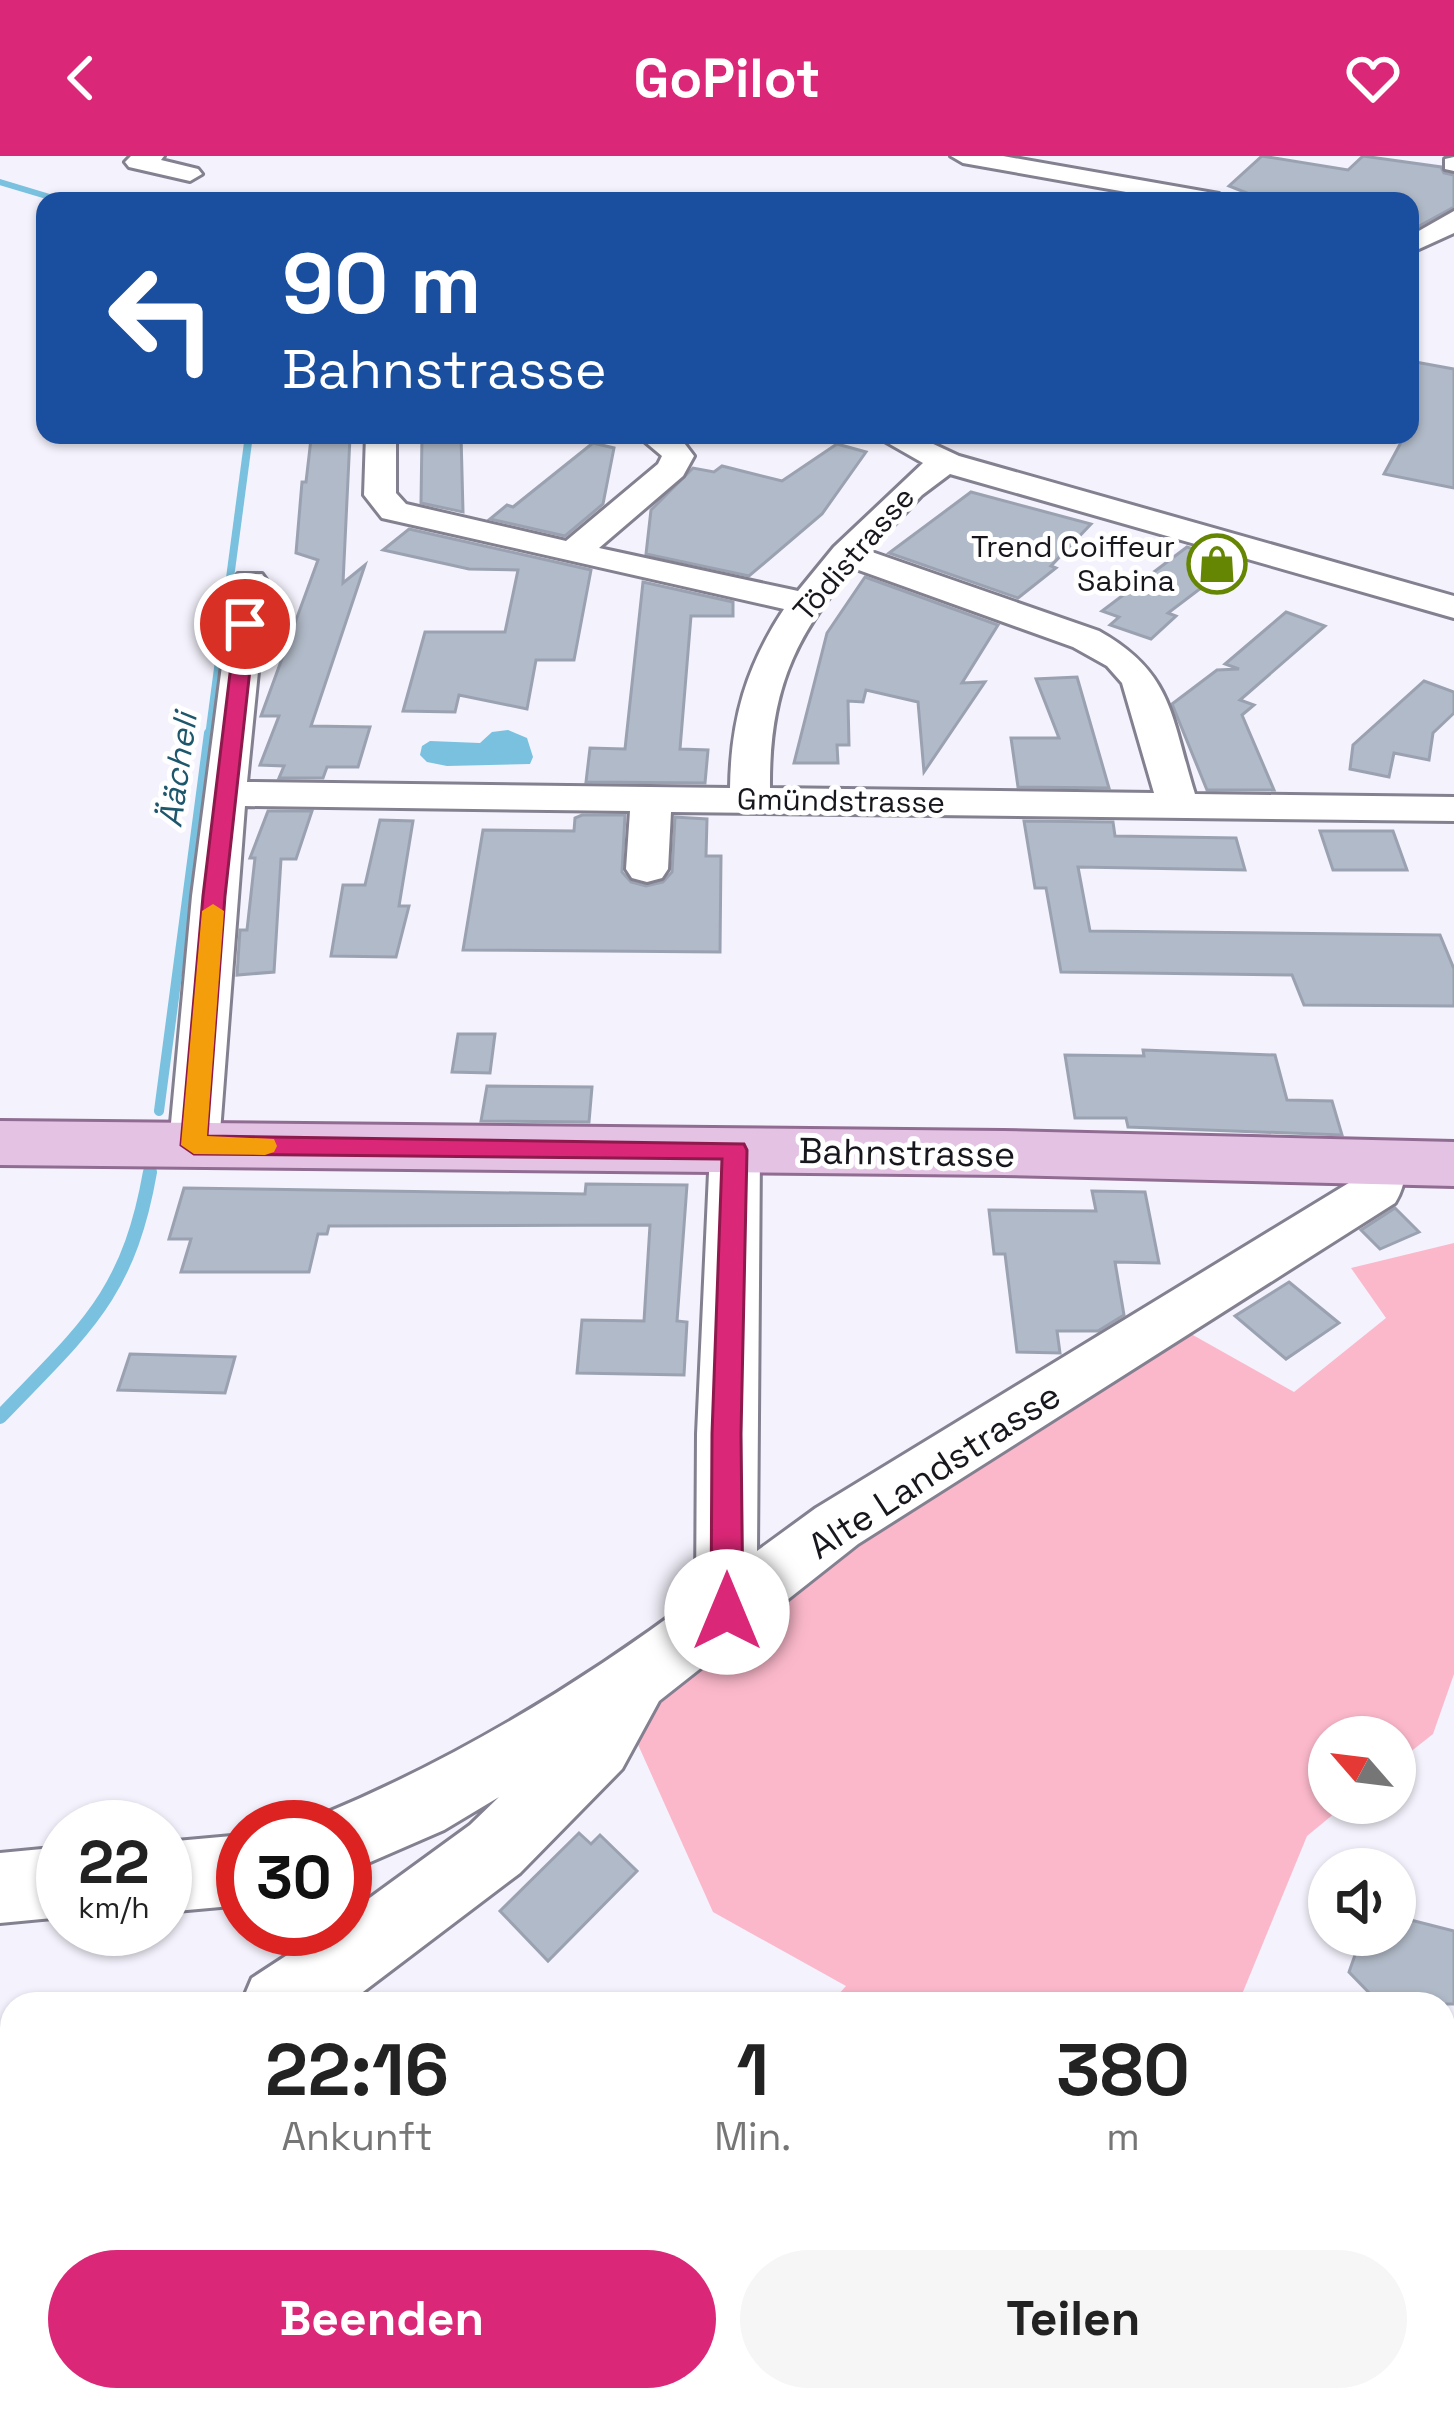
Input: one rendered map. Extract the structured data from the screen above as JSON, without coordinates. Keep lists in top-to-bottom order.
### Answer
{
  "streets": {
    "main road": ["Bahnstrasse"],
    "street": ["Tödistrasse", "Gmündstrasse", "Alte Landstrasse"]
  },
  "crossings": [
    ["Tödistrasse", "Gmündstrasse"],
    ["Bahnstrasse", "Alte Landstrasse"]
  ],
  "water": ["Äächeli"],
  "places": {
    "shop": ["Trend Coiffeur Sabina"]
  },
  "north": "top left",
  "page": {
    "header": "GoPilot",
    "turn": ["90 m", "Bahnstrasse"],
    "speed": "22 km/h",
    "limit": "30",
    "eta": [
      "22:16",
      "Ankunft",
      "1",
      "Min.",
      "380",
      "m"
    ],
    "buttons": ["Beenden", "Teilen"]
  }
}
